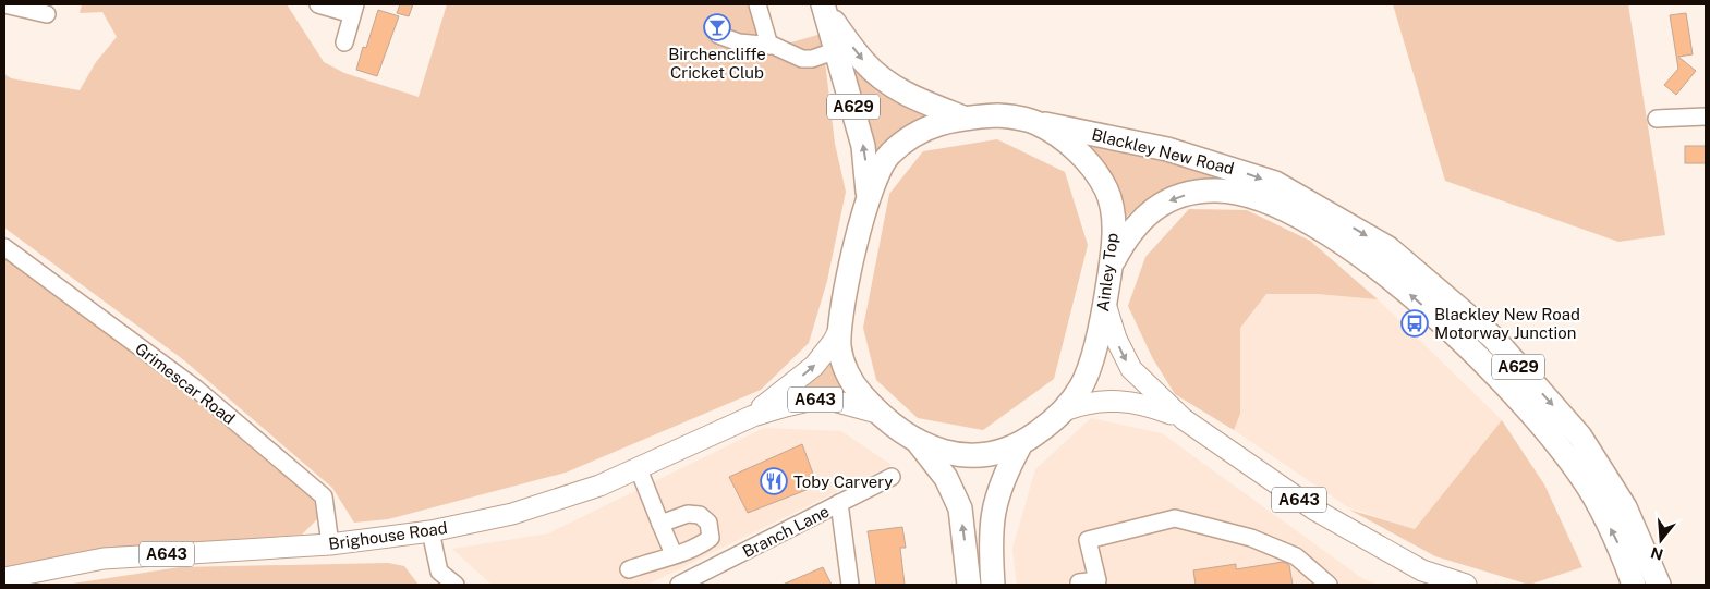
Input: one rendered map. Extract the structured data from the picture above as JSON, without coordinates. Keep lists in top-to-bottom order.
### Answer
{
  "streets": {
    "highway": ["A629", "Blackley New Road", "Ainley Top"],
    "main road": ["A643", "Brighouse Road"],
    "street": ["Grimescar Road", "Branch Lane"]
  },
  "crossings": [
    ["A629", "Ainley Top"],
    ["Blackley New Road", "Ainley Top"],
    ["Ainley Top", "A643"],
    ["Grimescar Road", "Brighouse Road"],
    ["A643", "Brighouse Road"]
  ],
  "places": {
    "bar": ["Birchencliffe Cricket Club"],
    "bus stop": ["Blackley New Road Motorway Junction"],
    "restaurant": ["Toby Carvery"]
  },
  "north": "bottom"
}
